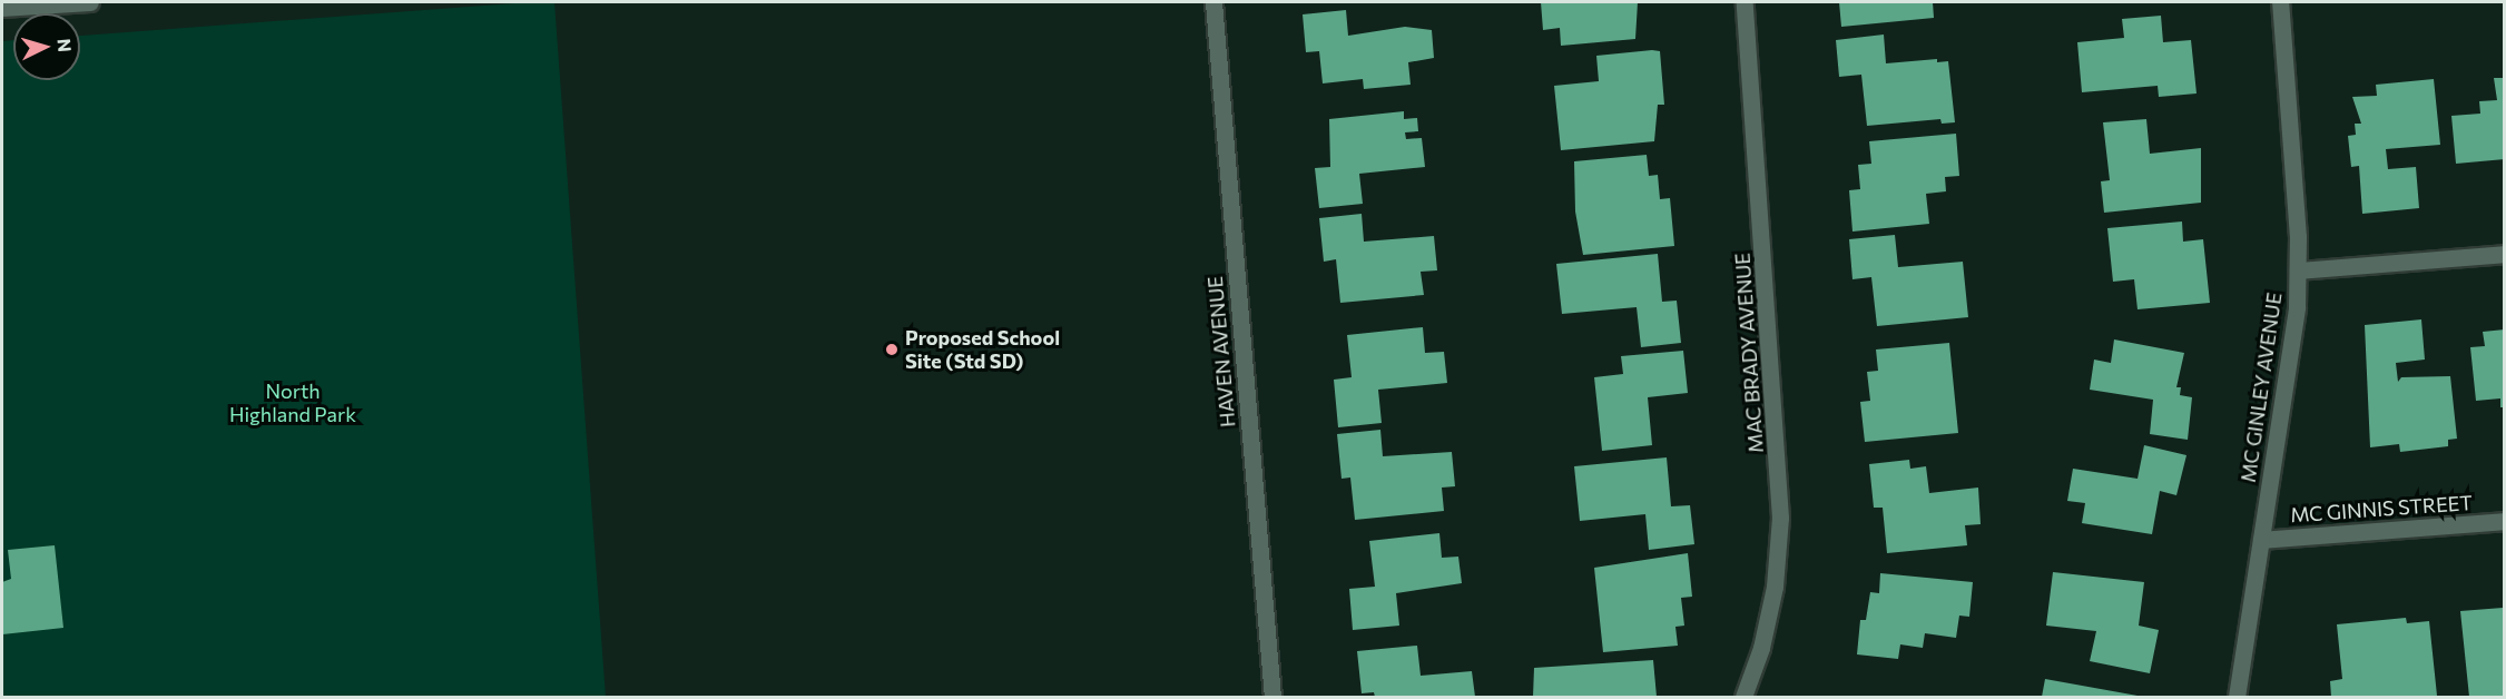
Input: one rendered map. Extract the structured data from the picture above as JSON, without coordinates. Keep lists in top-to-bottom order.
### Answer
{
  "streets": {
    "street": [
      "HAVEN AVENUE",
      "MAC BRADY AVENUE",
      "MC GINLEY AVENUE",
      "MC GINNIS STREET"
    ]
  },
  "crossings": [
    ["MC GINLEY AVENUE", "MC GINNIS STREET"]
  ],
  "parks": ["North Highland Park"],
  "places": ["Proposed School Site (Std SD)"],
  "north": "right"
}
